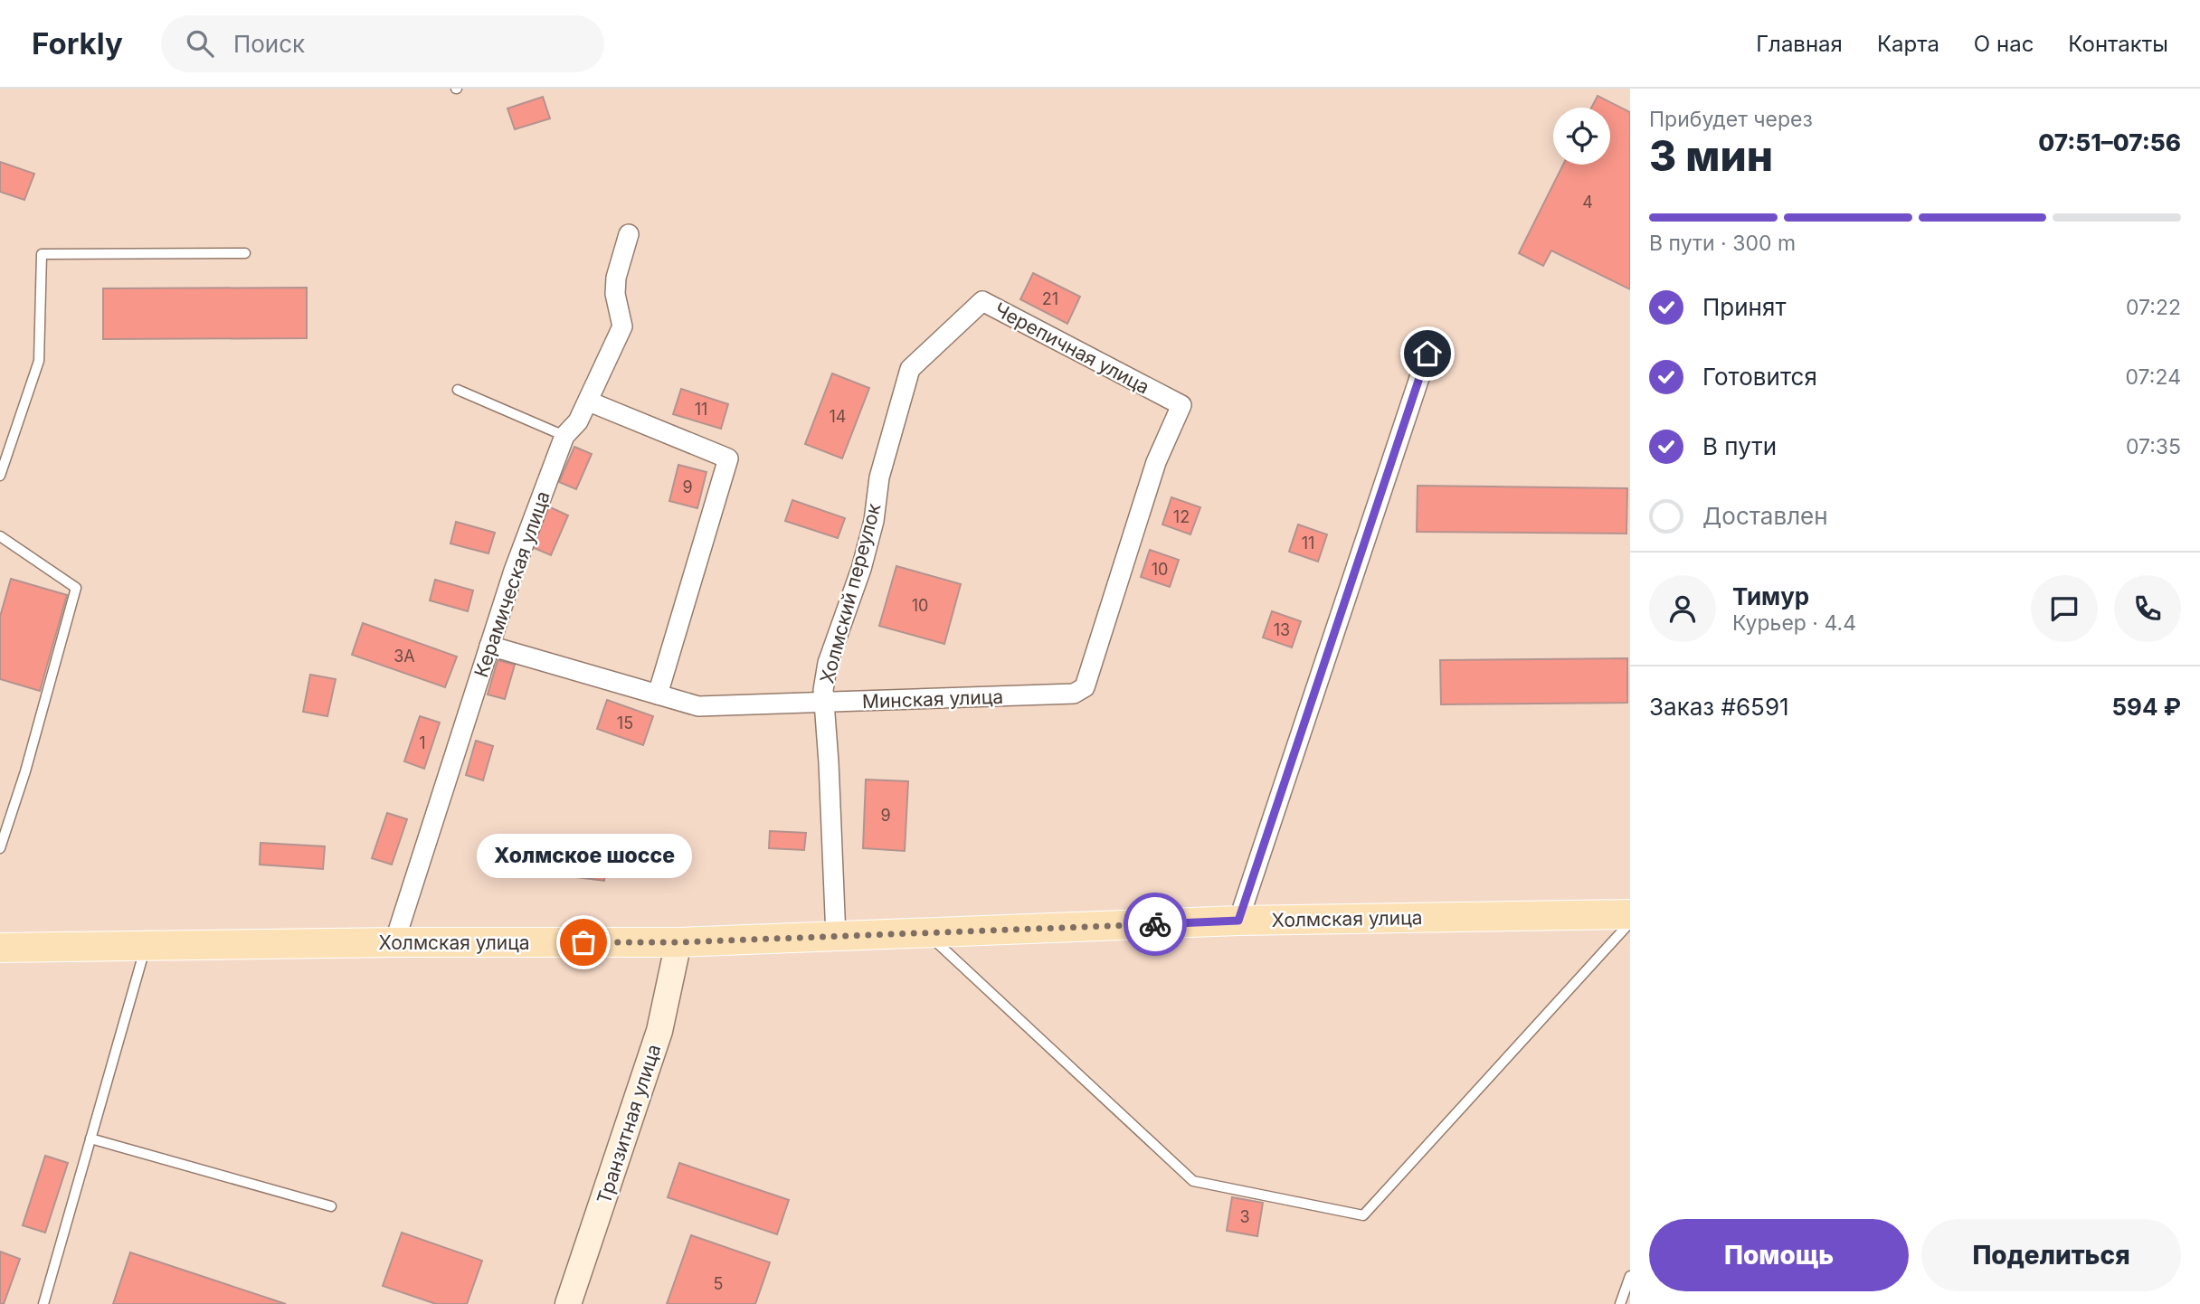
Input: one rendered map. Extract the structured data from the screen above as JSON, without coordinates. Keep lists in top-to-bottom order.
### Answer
{
  "streets": {
    "main road": ["Холмская улица", "Транзитная улица"],
    "street": [
      "Черепичная улица",
      "Керамическая улица",
      "Холмский переулок",
      "Минская улица"
    ]
  },
  "crossings": [
    ["Черепичная улица", "Холмский переулок"],
    ["Черепичная улица", "Минская улица"],
    ["Керамическая улица", "Минская улица"],
    ["Керамическая улица", "Холмская улица"],
    ["Холмский переулок", "Минская улица"],
    ["Холмский переулок", "Холмская улица"],
    ["Холмская улица", "Транзитная улица"]
  ],
  "places": ["Холмское шоссе"],
  "house_numbers": [
    "4",
    "21",
    "11",
    "14",
    "9",
    "12",
    "11",
    "10",
    "10",
    "13",
    "3А",
    "15",
    "1",
    "9",
    "3",
    "5"
  ],
  "page": {
    "header": "Forkly",
    "search": "Поиск",
    "nav": [
      "Главная",
      "Карта",
      "О нас",
      "Контакты"
    ],
    "heading": ["3 мин", "Прибудет через", "07:51–07:56"],
    "panel": [
      "Тимур",
      "Курьер · 4.4",
      "Заказ #6591",
      "594 ₽"
    ],
    "bar": "В пути · 300 m",
    "list": [
      ["Принят", "07:22"],
      ["Готовится", "07:24"],
      ["В пути", "07:35"],
      "Доставлен"
    ],
    "bubble": "Холмское шоссе",
    "buttons": ["Помощь", "Поделиться"]
  }
}
